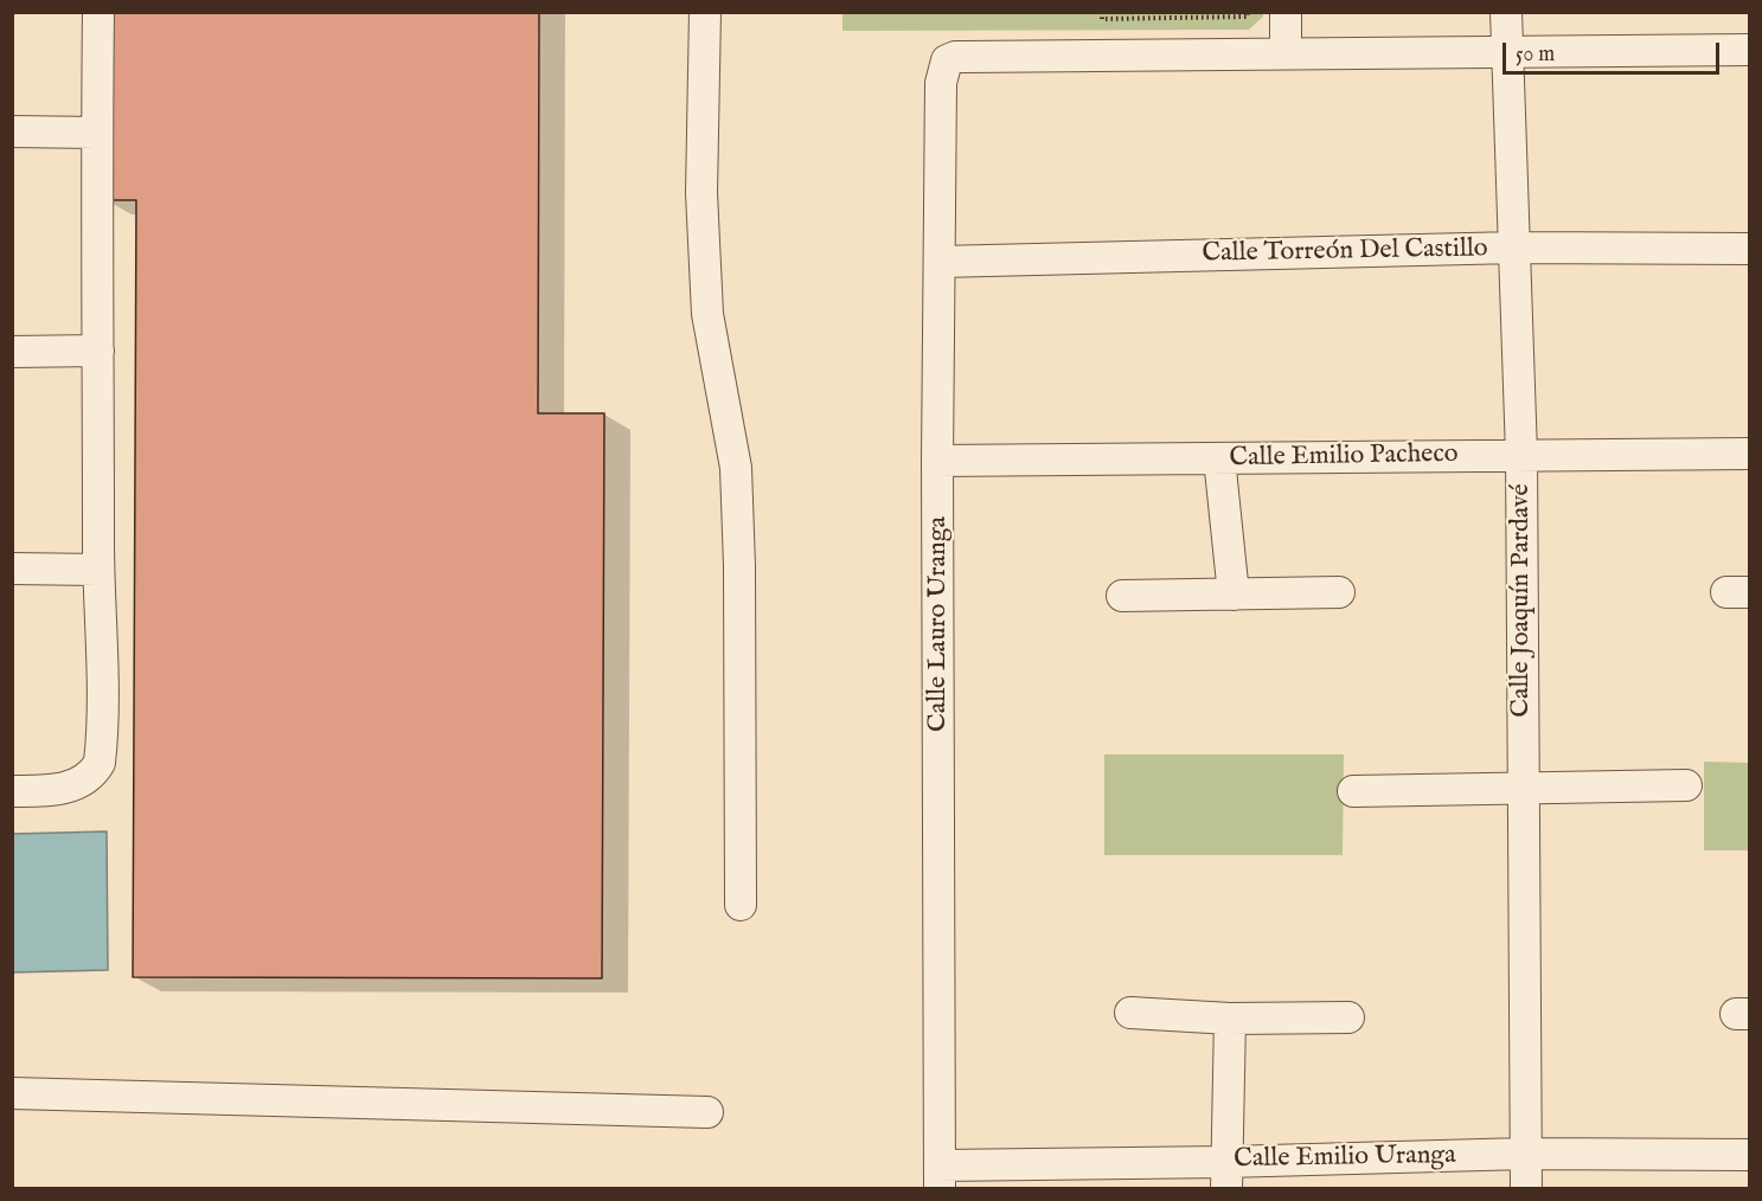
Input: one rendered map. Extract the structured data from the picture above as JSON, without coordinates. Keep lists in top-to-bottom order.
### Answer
{
  "streets": {
    "street": [
      "Calle Torreón Del Castillo",
      "Calle Emilio Pacheco",
      "Calle Joaquín Pardavé",
      "Calle Lauro Uranga",
      "Calle Emilio Uranga"
    ]
  },
  "crossings": [
    ["Calle Torreón Del Castillo", "Calle Joaquín Pardavé"],
    ["Calle Torreón Del Castillo", "Calle Lauro Uranga"],
    ["Calle Emilio Pacheco", "Calle Joaquín Pardavé"],
    ["Calle Emilio Pacheco", "Calle Lauro Uranga"],
    ["Calle Joaquín Pardavé", "Calle Emilio Uranga"],
    ["Calle Lauro Uranga", "Calle Emilio Uranga"]
  ],
  "scale_bar": "50 m"
}
